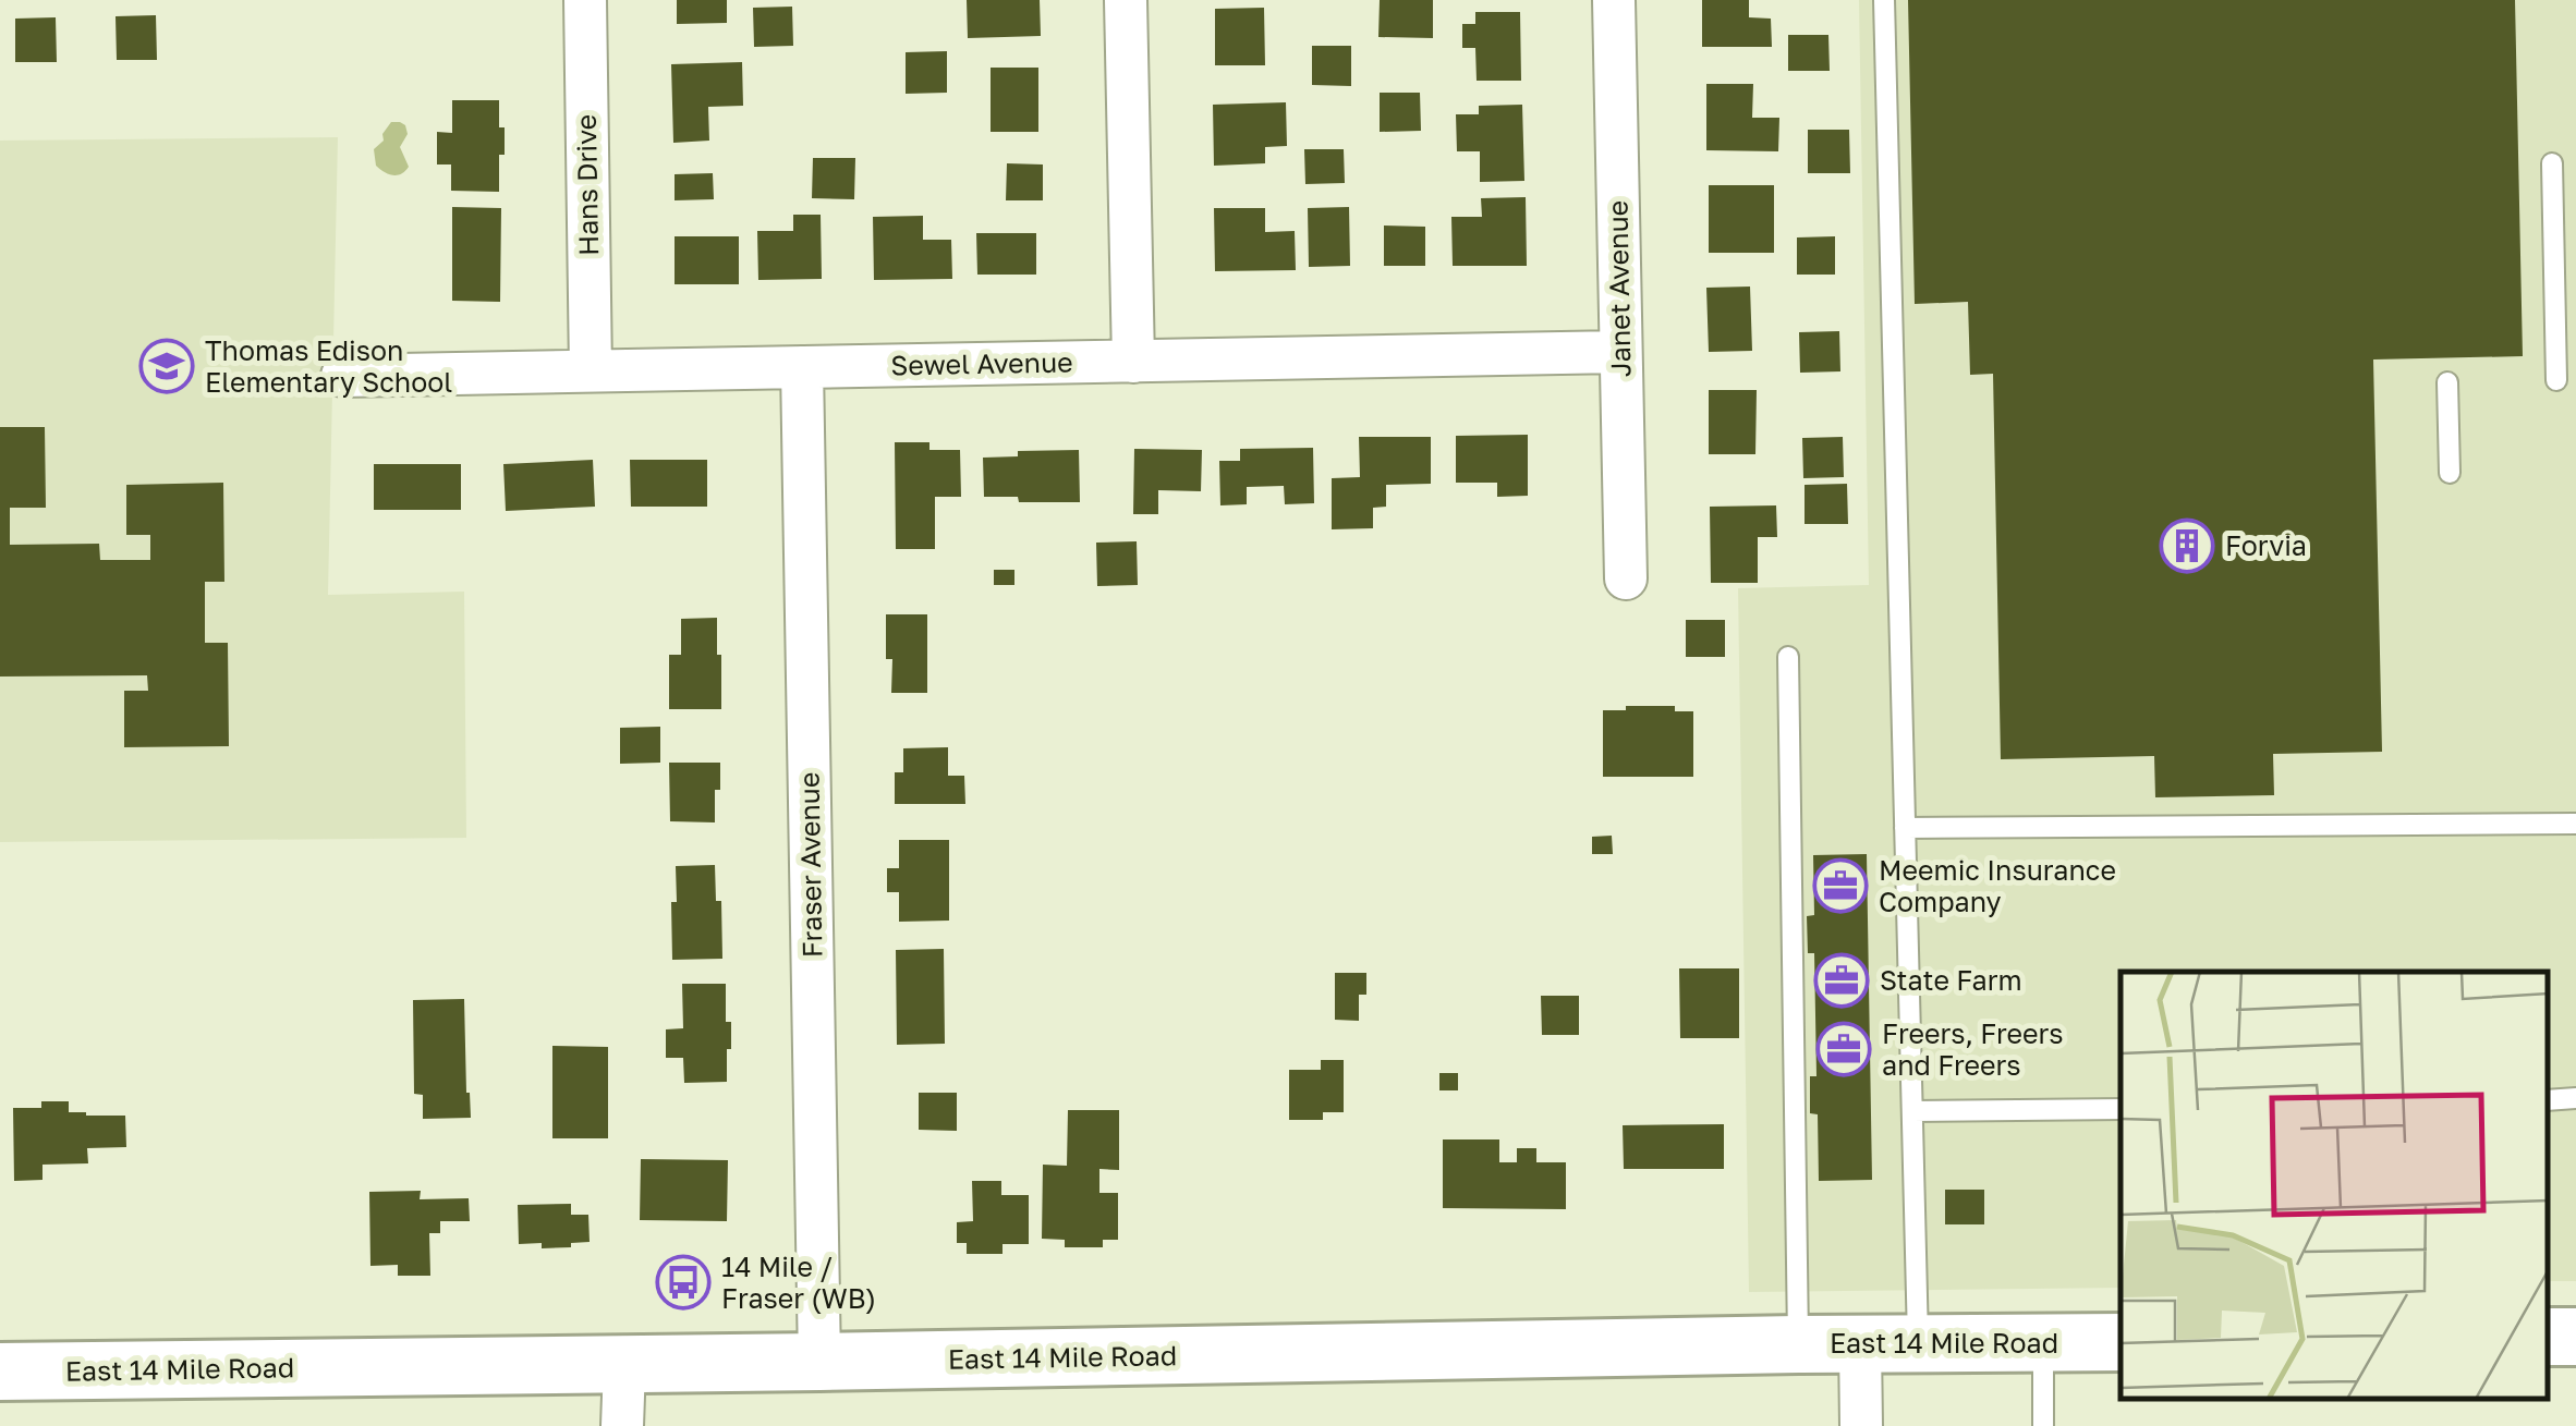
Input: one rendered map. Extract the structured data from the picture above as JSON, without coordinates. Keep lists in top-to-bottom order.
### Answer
{
  "streets": {
    "main road": ["East 14 Mile Road"],
    "street": [
      "Hans Drive",
      "Janet Avenue",
      "Sewel Avenue",
      "Fraser Avenue"
    ]
  },
  "crossings": [
    ["Hans Drive", "Sewel Avenue"],
    ["Janet Avenue", "Sewel Avenue"],
    ["Sewel Avenue", "Fraser Avenue"],
    ["Fraser Avenue", "East 14 Mile Road"]
  ],
  "places": {
    "school or university": ["Thomas Edison Elementary School"],
    "building": ["Forvia"],
    "office": ["Meemic Insurance Company", "State Farm", "Freers, Freers and Freers"],
    "bus stop": ["14 Mile / Fraser (WB)"]
  }
}
